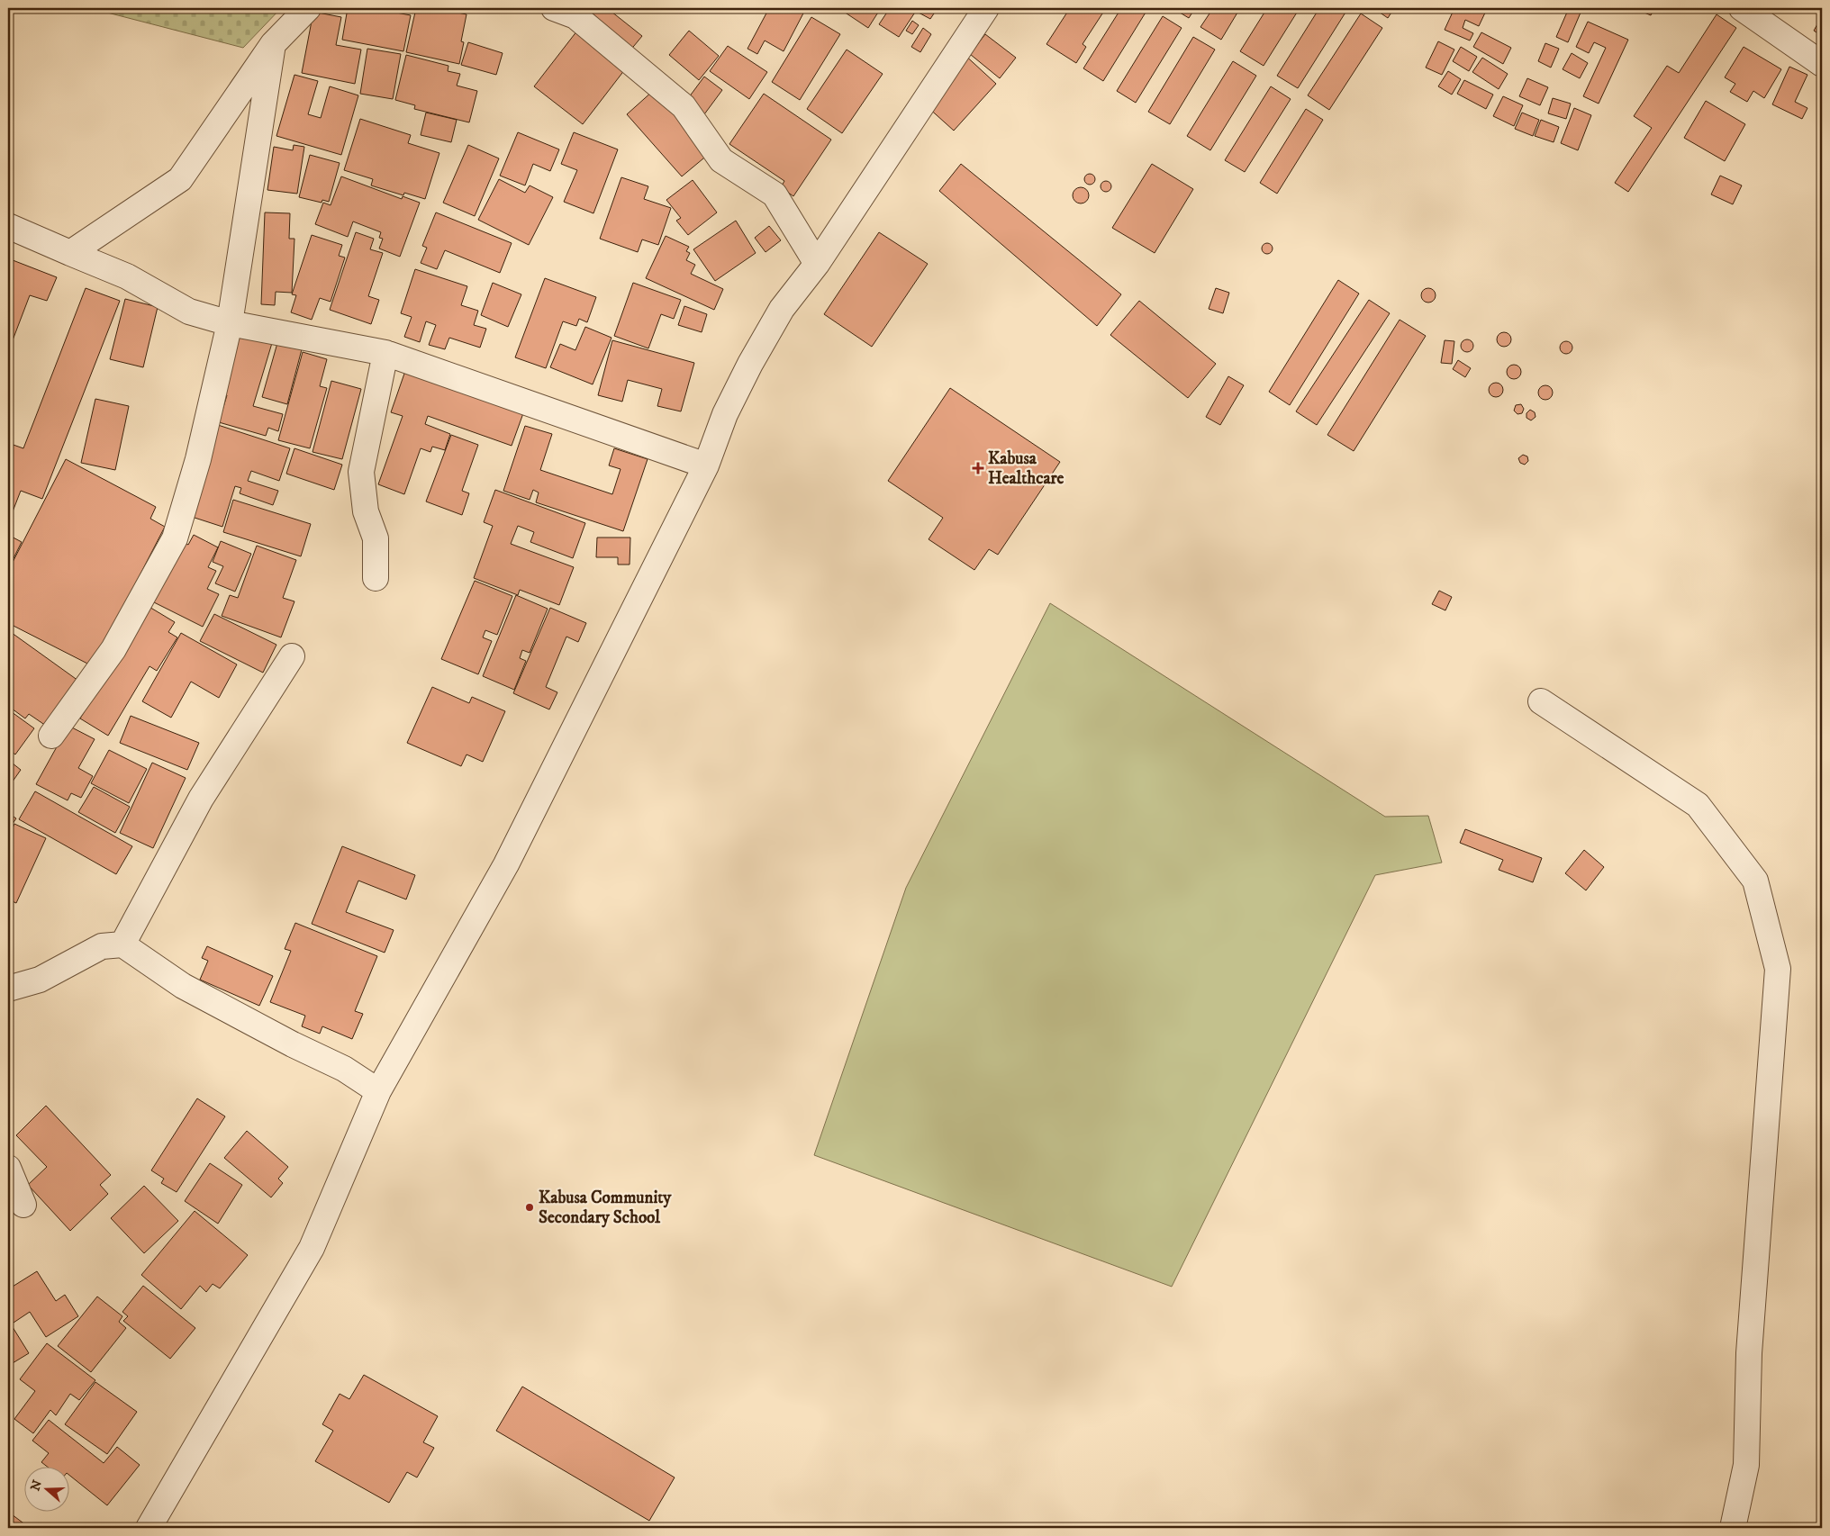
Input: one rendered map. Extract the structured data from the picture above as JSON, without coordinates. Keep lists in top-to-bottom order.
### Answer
{
  "places": {
    "health": ["Kabusa Healthcare"],
    "other": ["Kabusa Community Secondary School"]
  },
  "north": "left"
}
